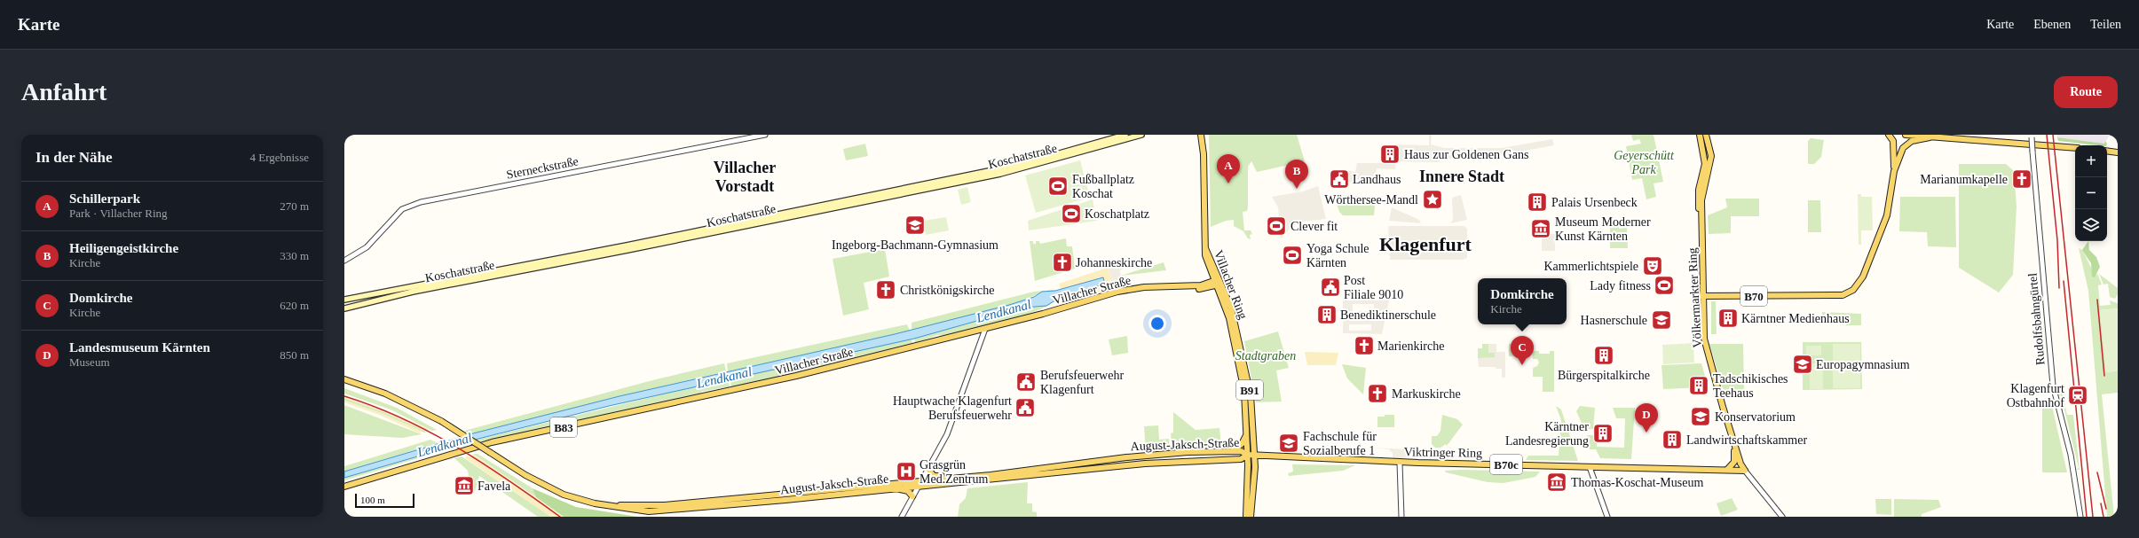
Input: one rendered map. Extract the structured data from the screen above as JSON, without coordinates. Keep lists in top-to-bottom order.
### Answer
{
  "streets": {
    "main road": [
      "Koschatstraße",
      "Villacher Ring",
      "Villacher Straße",
      "B70",
      "Völkermarkter Ring",
      "B91",
      "B83",
      "August-Jaksch-Straße",
      "Viktringer Ring",
      "B70c"
    ],
    "street": ["Sterneckstraße", "Rudolfsbahngürtel"]
  },
  "crossings": [
    ["Villacher Ring", "Villacher Straße"],
    ["Villacher Ring", "B91"],
    ["Villacher Ring", "August-Jaksch-Straße"],
    ["Villacher Ring", "Viktringer Ring"],
    ["B70", "Völkermarkter Ring"],
    ["Völkermarkter Ring", "Viktringer Ring"],
    ["B91", "August-Jaksch-Straße"],
    ["B91", "Viktringer Ring"],
    ["August-Jaksch-Straße", "Viktringer Ring"]
  ],
  "districts": ["Villacher Vorstadt", "Innere Stadt", "Klagenfurt"],
  "water": ["Lendkanal"],
  "parks": ["Geyerschütt Park", "Stadtgraben"],
  "places": {
    "building": [
      "Haus zur Goldenen Gans",
      "Palais Ursenbeck",
      "Benediktinerschule",
      "Kärntner Medienhaus",
      "Bürgerspitalkirche",
      "Tadschikisches Teehaus",
      "Kärntner Landesregierung",
      "Landwirtschaftskammer"
    ],
    "public building": [
      "Landhaus",
      "Post Filiale 9010",
      "Berufsfeuerwehr Klagenfurt",
      "Hauptwache Klagenfurt Berufsfeuerwehr"
    ],
    "church": [
      "Marianumkapelle",
      "Johanneskirche",
      "Christkönigskirche",
      "Marienkirche",
      "Markuskirche"
    ],
    "sports": [
      "Fußballplatz Koschat",
      "Koschatplatz",
      "Clever fit",
      "Yoga Schule Kärnten",
      "Lady fitness"
    ],
    "place": ["Wörthersee-Mandl"],
    "school or university": [
      "Ingeborg-Bachmann-Gymnasium",
      "Hasnerschule",
      "Europagymnasium",
      "Konservatorium",
      "Fachschule für Sozialberufe 1"
    ],
    "museum": ["Museum Moderner Kunst Kärnten", "Thomas-Koschat-Museum", "Favela"],
    "theatre": ["Kammerlichtspiele"],
    "station": ["Klagenfurt Ostbahnhof"],
    "hospital": ["Grasgrün Med.Zentrum"]
  },
  "scale_bar": "100 m",
  "page": {
    "header": "Karte",
    "nav": ["Karte", "Ebenen", "Teilen"],
    "buttons": "Route",
    "title": "Anfahrt",
    "heading": ["In der Nähe", "4 Ergebnisse"],
    "map_buttons": ["+", "−"],
    "pins": [
      "A",
      "B",
      "C",
      "D"
    ],
    "list": [
      {
        "mark": "A",
        "name": "Schillerpark",
        "note": "Park · Villacher Ring",
        "value": "270 m"
      },
      {
        "mark": "B",
        "name": "Heiligengeistkirche",
        "note": "Kirche",
        "value": "330 m"
      },
      {
        "mark": "C",
        "name": "Domkirche",
        "note": "Kirche",
        "value": "620 m"
      },
      {
        "mark": "D",
        "name": "Landesmuseum Kärnten",
        "note": "Museum",
        "value": "850 m"
      }
    ],
    "popup": ["Domkirche", "Kirche"],
    "scale": "100 m"
  }
}
